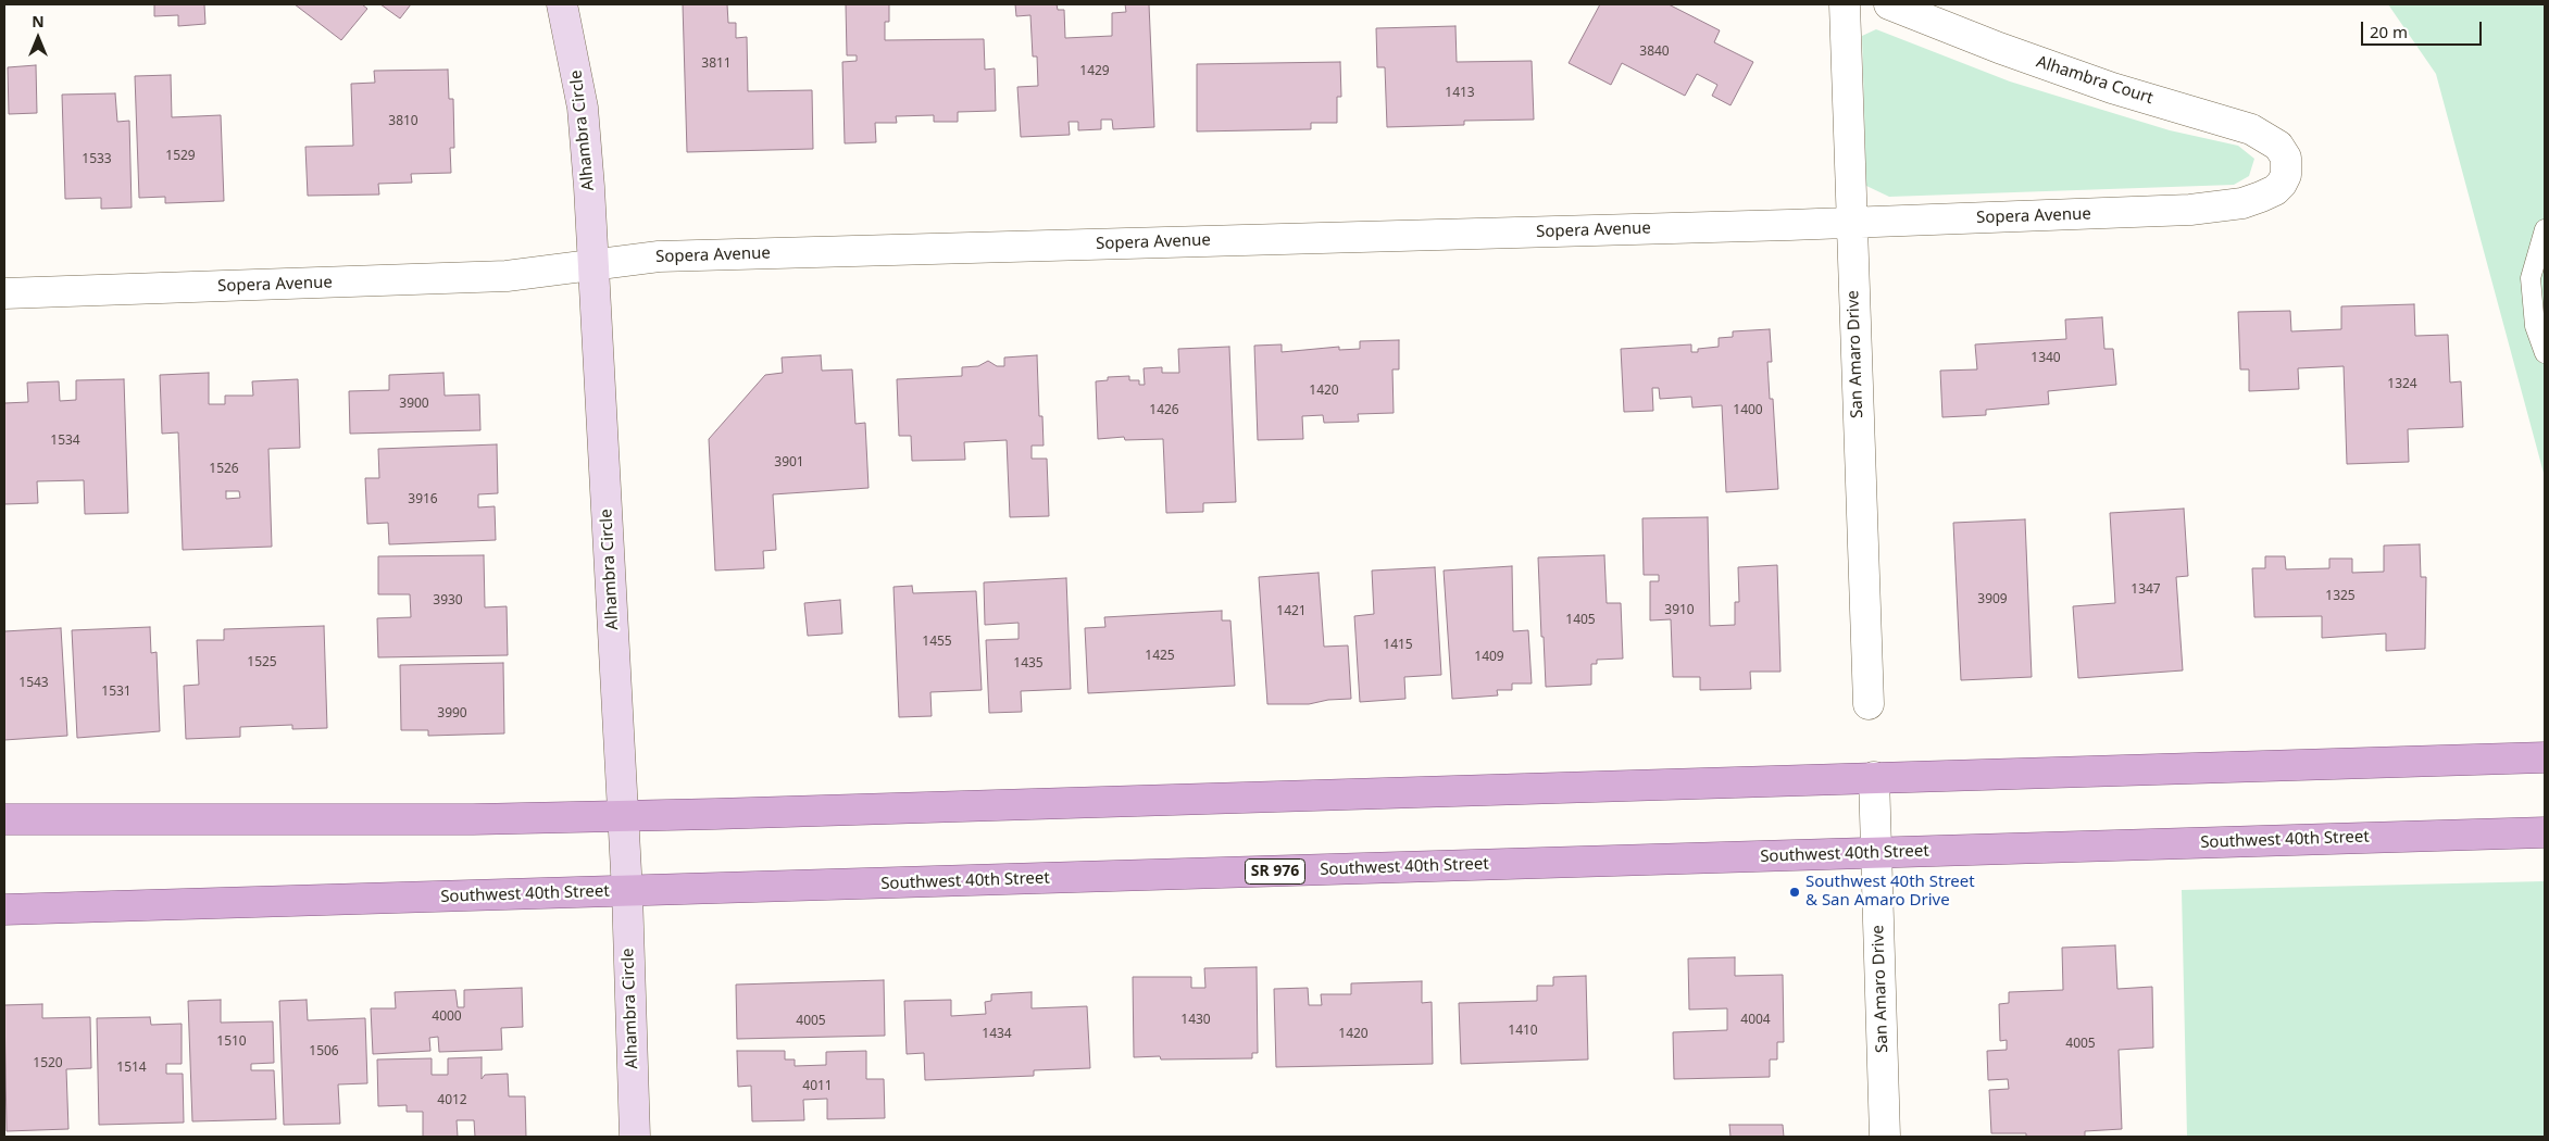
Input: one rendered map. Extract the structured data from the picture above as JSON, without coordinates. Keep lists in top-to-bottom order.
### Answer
{
  "streets": {
    "main road": ["Southwest 40th Street", "SR 976"],
    "street": [
      "Alhambra Court",
      "Alhambra Circle",
      "Sopera Avenue",
      "San Amaro Drive"
    ]
  },
  "crossings": [
    ["Alhambra Court", "Sopera Avenue"],
    ["Alhambra Circle", "Sopera Avenue"],
    ["Alhambra Circle", "Southwest 40th Street"],
    ["Sopera Avenue", "San Amaro Drive"],
    ["San Amaro Drive", "Southwest 40th Street"]
  ],
  "places": ["Southwest 40th Street & San Amaro Drive"],
  "house_numbers": [
    "3840",
    "3811",
    "1429",
    "1413",
    "3810",
    "1529",
    "1533",
    "1340",
    "1324",
    "1420",
    "3900",
    "1426",
    "1400",
    "1534",
    "3901",
    "1526",
    "3916",
    "1347",
    "1325",
    "3909",
    "3930",
    "3910",
    "1421",
    "1405",
    "1455",
    "1415",
    "1425",
    "1409",
    "1525",
    "1435",
    "1543",
    "1531",
    "3990",
    "4000",
    "1430",
    "4004",
    "4005",
    "1410",
    "1434",
    "1420",
    "1510",
    "4005",
    "1506",
    "1520",
    "1514",
    "4011",
    "4012"
  ],
  "scale_bar": "20 m",
  "north": "top"
}
